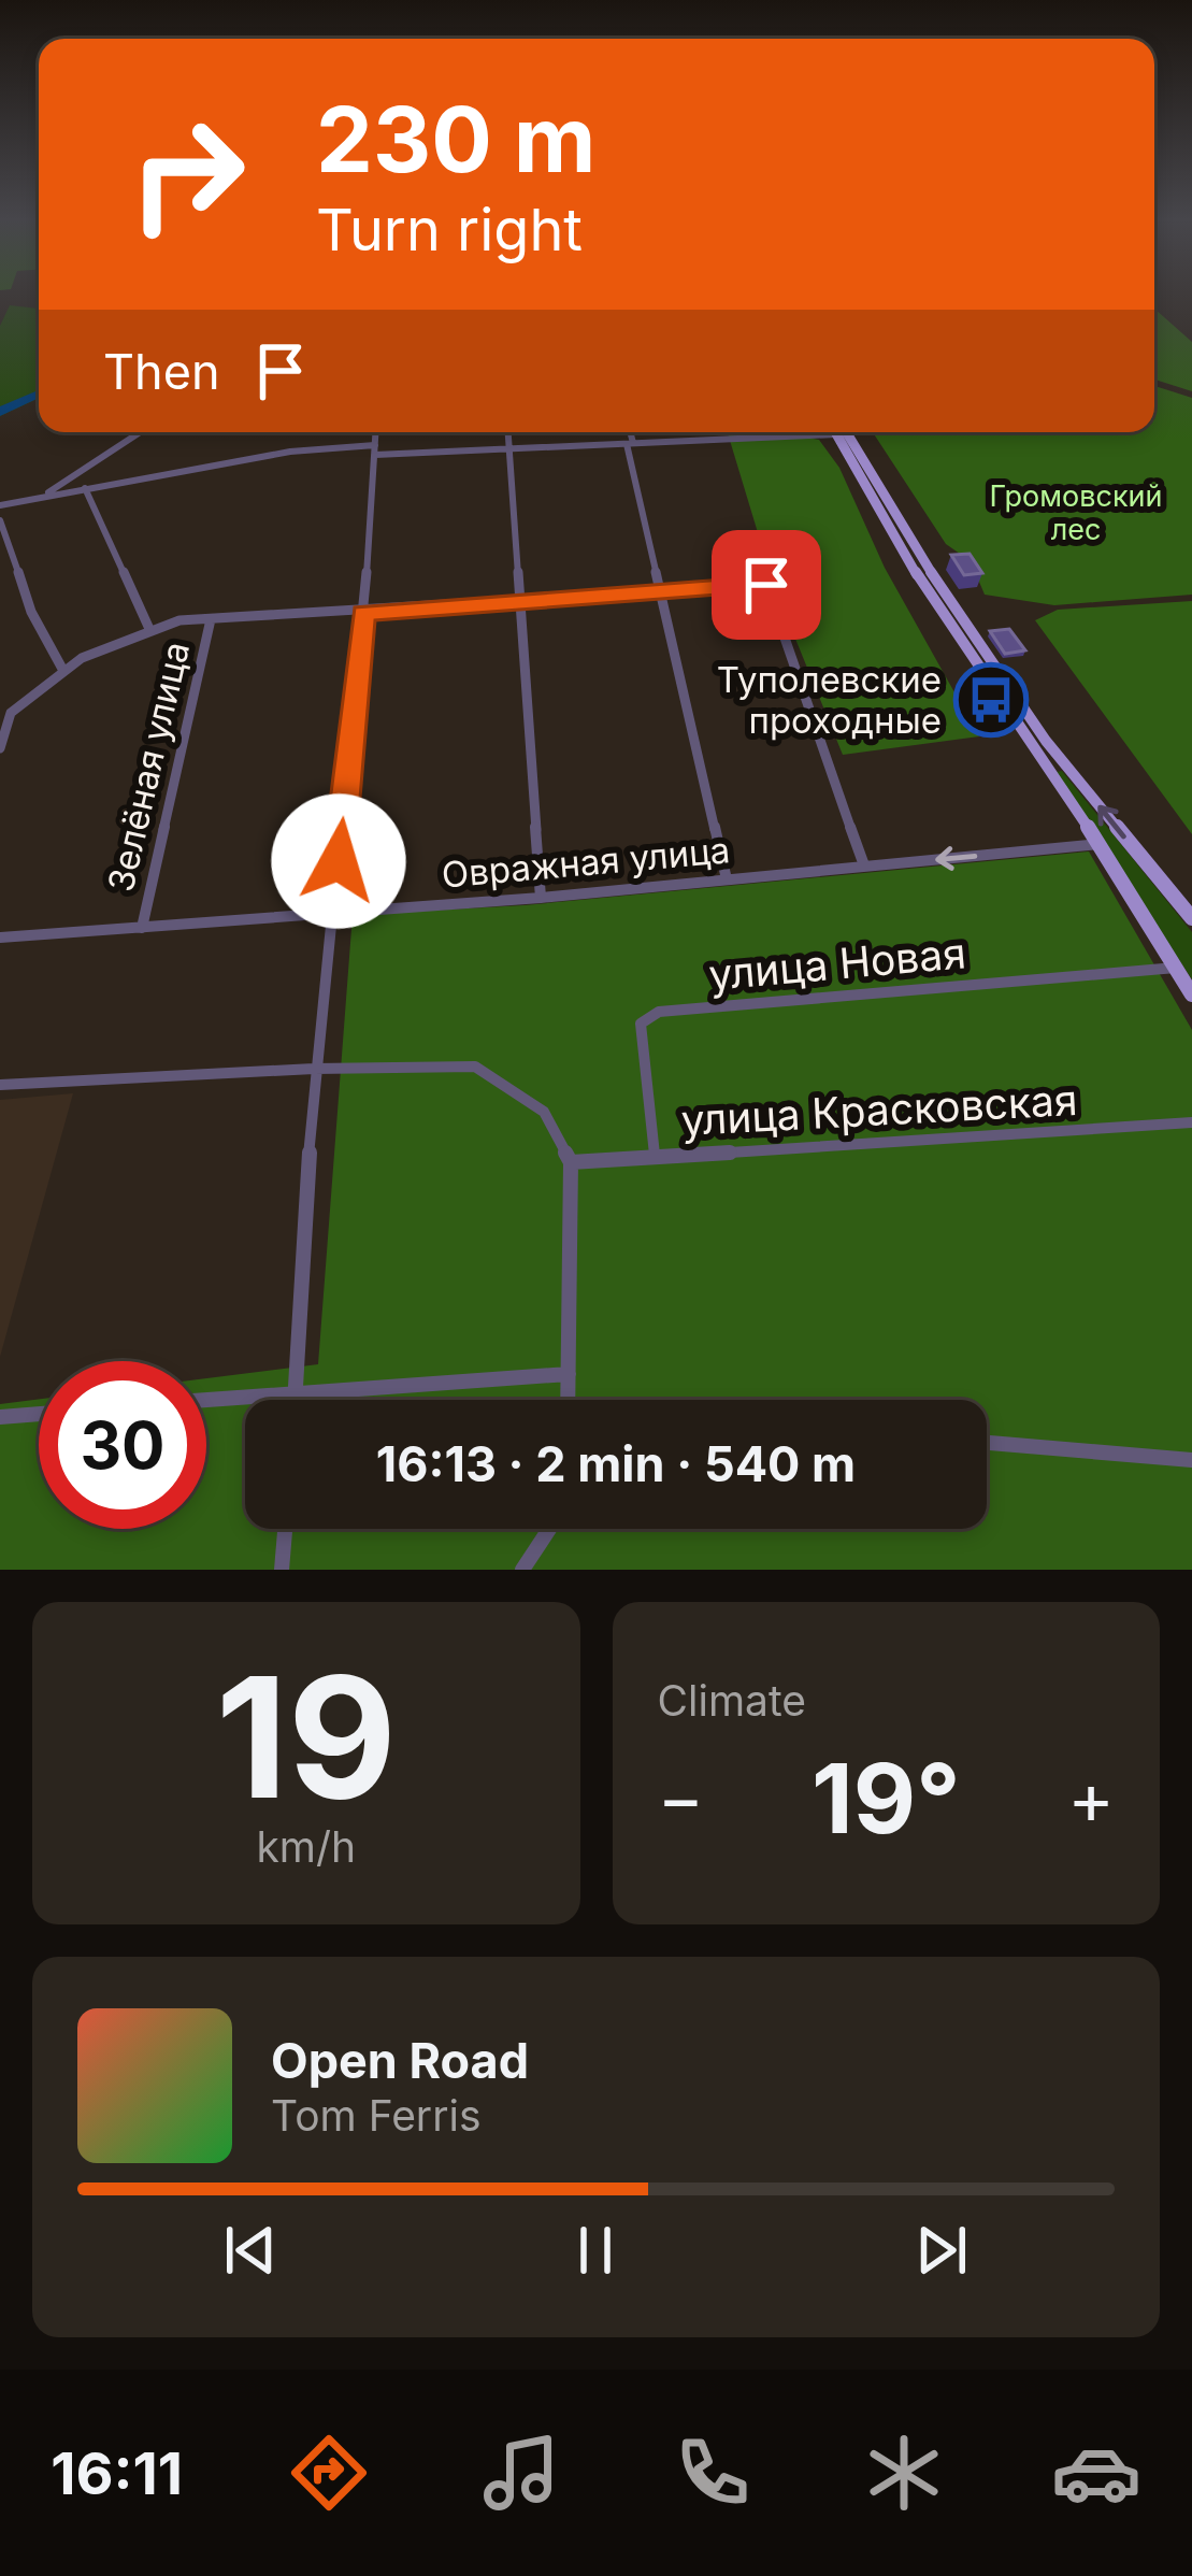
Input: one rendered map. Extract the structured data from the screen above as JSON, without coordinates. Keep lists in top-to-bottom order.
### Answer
{
  "streets": {
    "street": [
      "Зелёная улица",
      "Овражная улица",
      "улица Новая",
      "улица Красковская"
    ]
  },
  "crossings": [
    ["Зелёная улица", "Овражная улица"],
    ["улица Новая", "улица Красковская"]
  ],
  "parks": ["Громовский лес"],
  "places": {
    "bus stop": ["Туполевские проходные"]
  },
  "page": {
    "turn": ["230 m", "Turn right"],
    "then": "Then",
    "limit": "30",
    "trip": "16:13 · 2 min · 540 m",
    "tile": [
      ["19", "km/h"],
      "Climate"
    ],
    "heat": ["−", "19°", "+"],
    "song": ["Open Road", "Tom Ferris"],
    "tabs": "16:11"
  }
}
